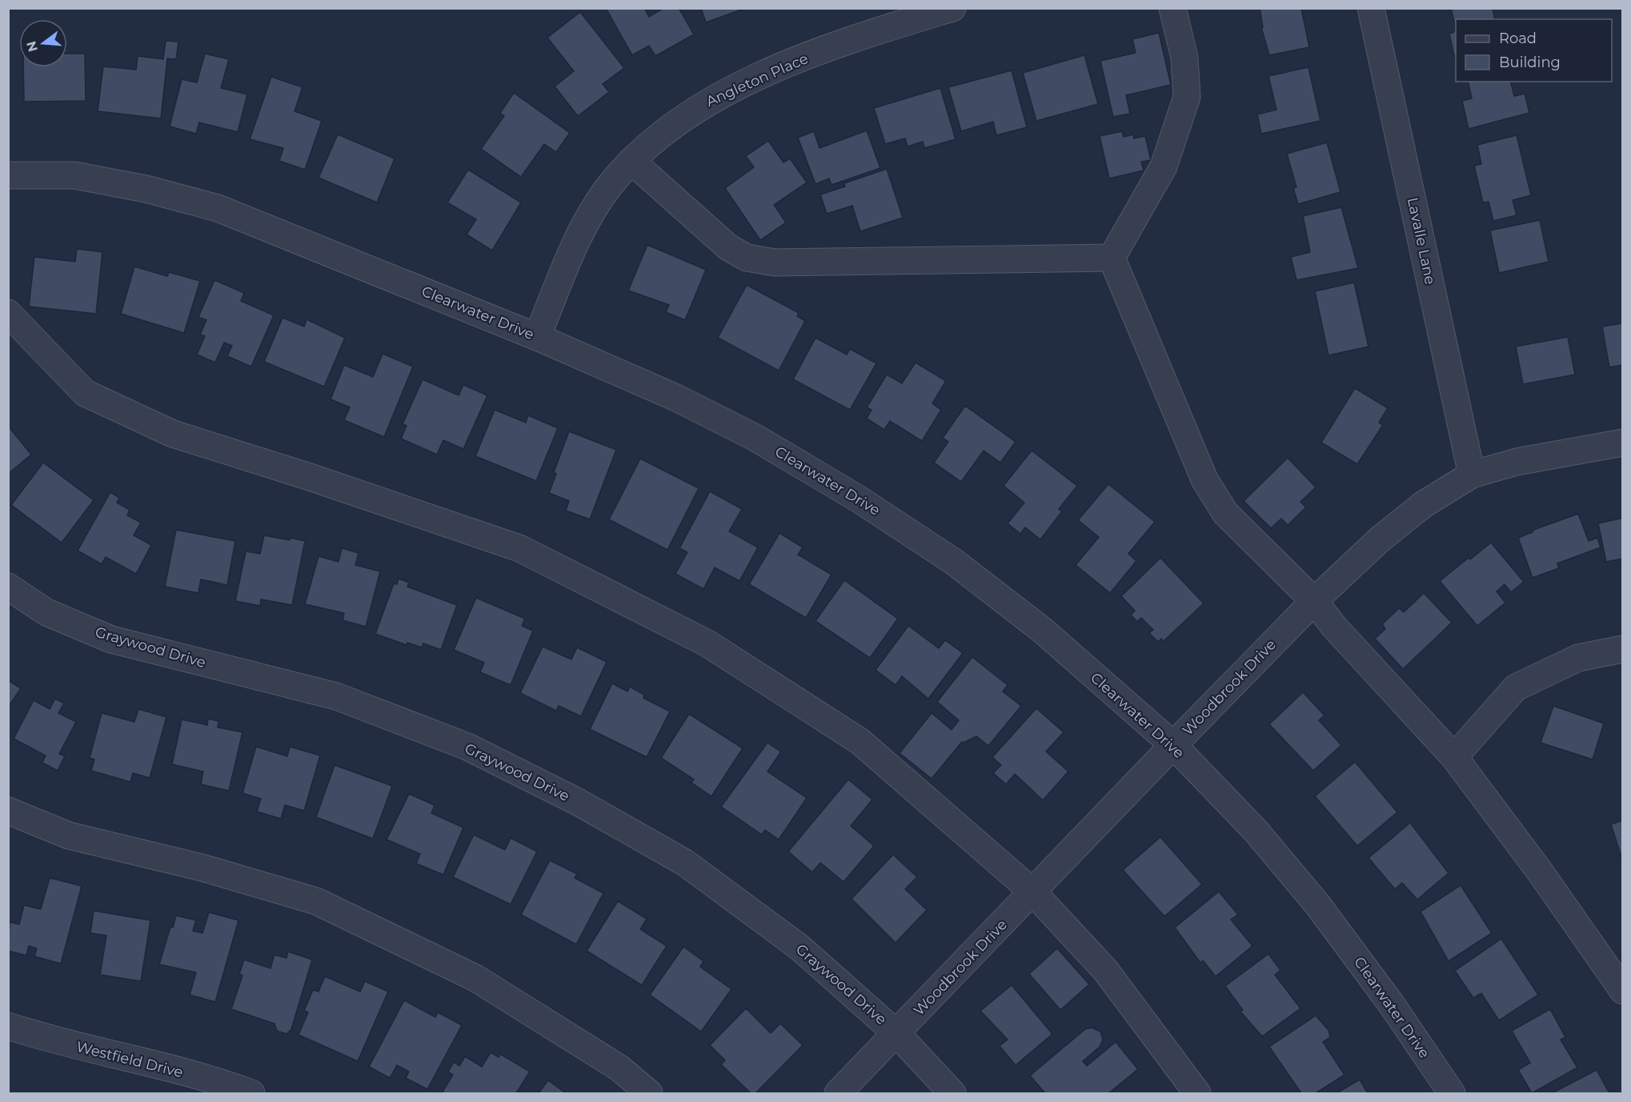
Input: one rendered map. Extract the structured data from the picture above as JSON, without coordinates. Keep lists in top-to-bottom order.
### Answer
{
  "streets": {
    "street": [
      "Angleton Place",
      "Lavalle Lane",
      "Clearwater Drive",
      "Graywood Drive",
      "Woodbrook Drive",
      "Westfield Drive"
    ]
  },
  "crossings": [
    ["Angleton Place", "Clearwater Drive"],
    ["Lavalle Lane", "Woodbrook Drive"],
    ["Clearwater Drive", "Woodbrook Drive"],
    ["Graywood Drive", "Woodbrook Drive"]
  ],
  "legend": ["Road", "Building"],
  "north": "left"
}
